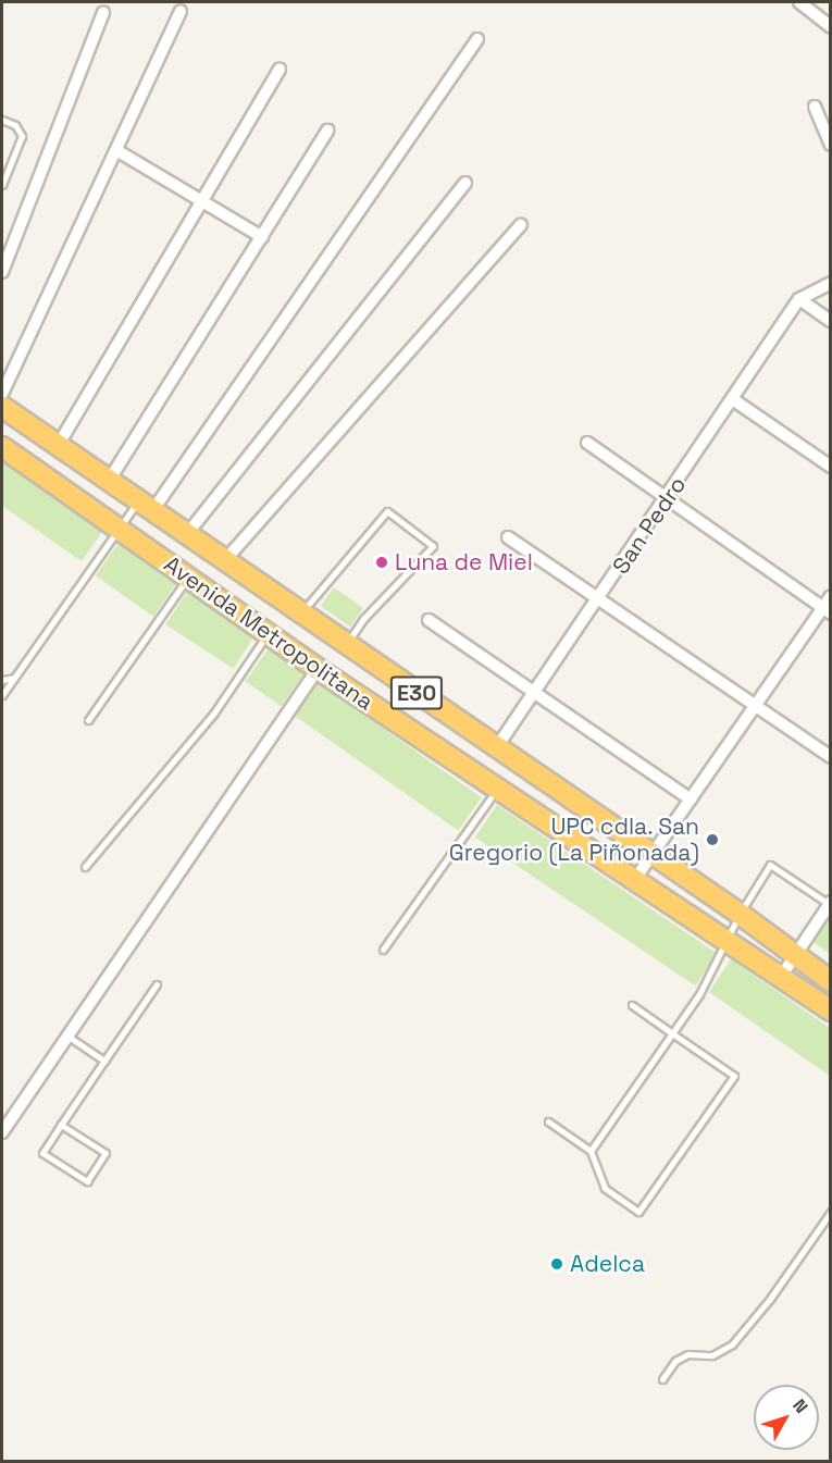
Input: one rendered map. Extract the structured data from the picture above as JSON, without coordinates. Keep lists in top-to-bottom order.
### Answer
{
  "streets": {
    "highway": ["Avenida Metropolitana", "E30"],
    "street": ["San Pedro"]
  },
  "crossings": [
    ["San Pedro", "E30"]
  ],
  "places": ["Luna de Miel", "UPC cdla. San Gregorio (La Piñonada)", "Adelca"],
  "north": "top right"
}
